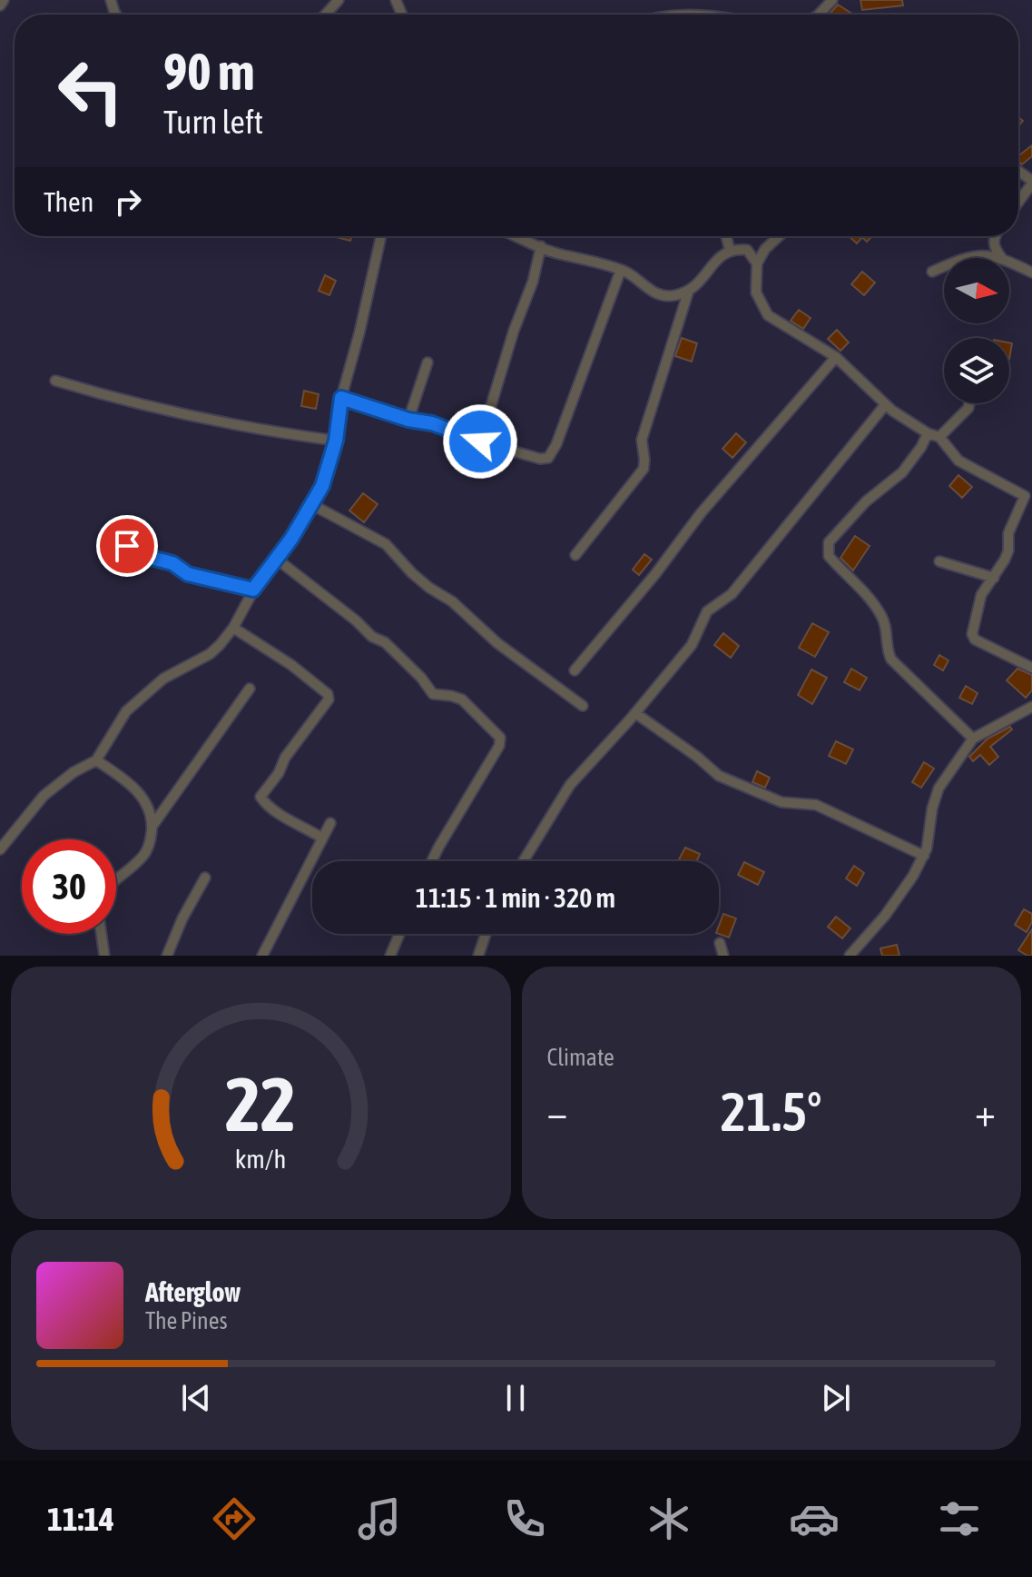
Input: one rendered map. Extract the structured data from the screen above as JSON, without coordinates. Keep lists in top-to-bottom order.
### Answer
{
  "north": "right",
  "page": {
    "turn": ["90 m", "Turn left"],
    "then": "Then",
    "limit": "30",
    "trip": "11:15 · 1 min · 320 m",
    "tile": "Climate",
    "heat": ["−", "21.5°", "+"],
    "song": ["Afterglow", "The Pines"],
    "tabs": "11:14",
    "gauge": ["22", "km/h"]
  }
}
